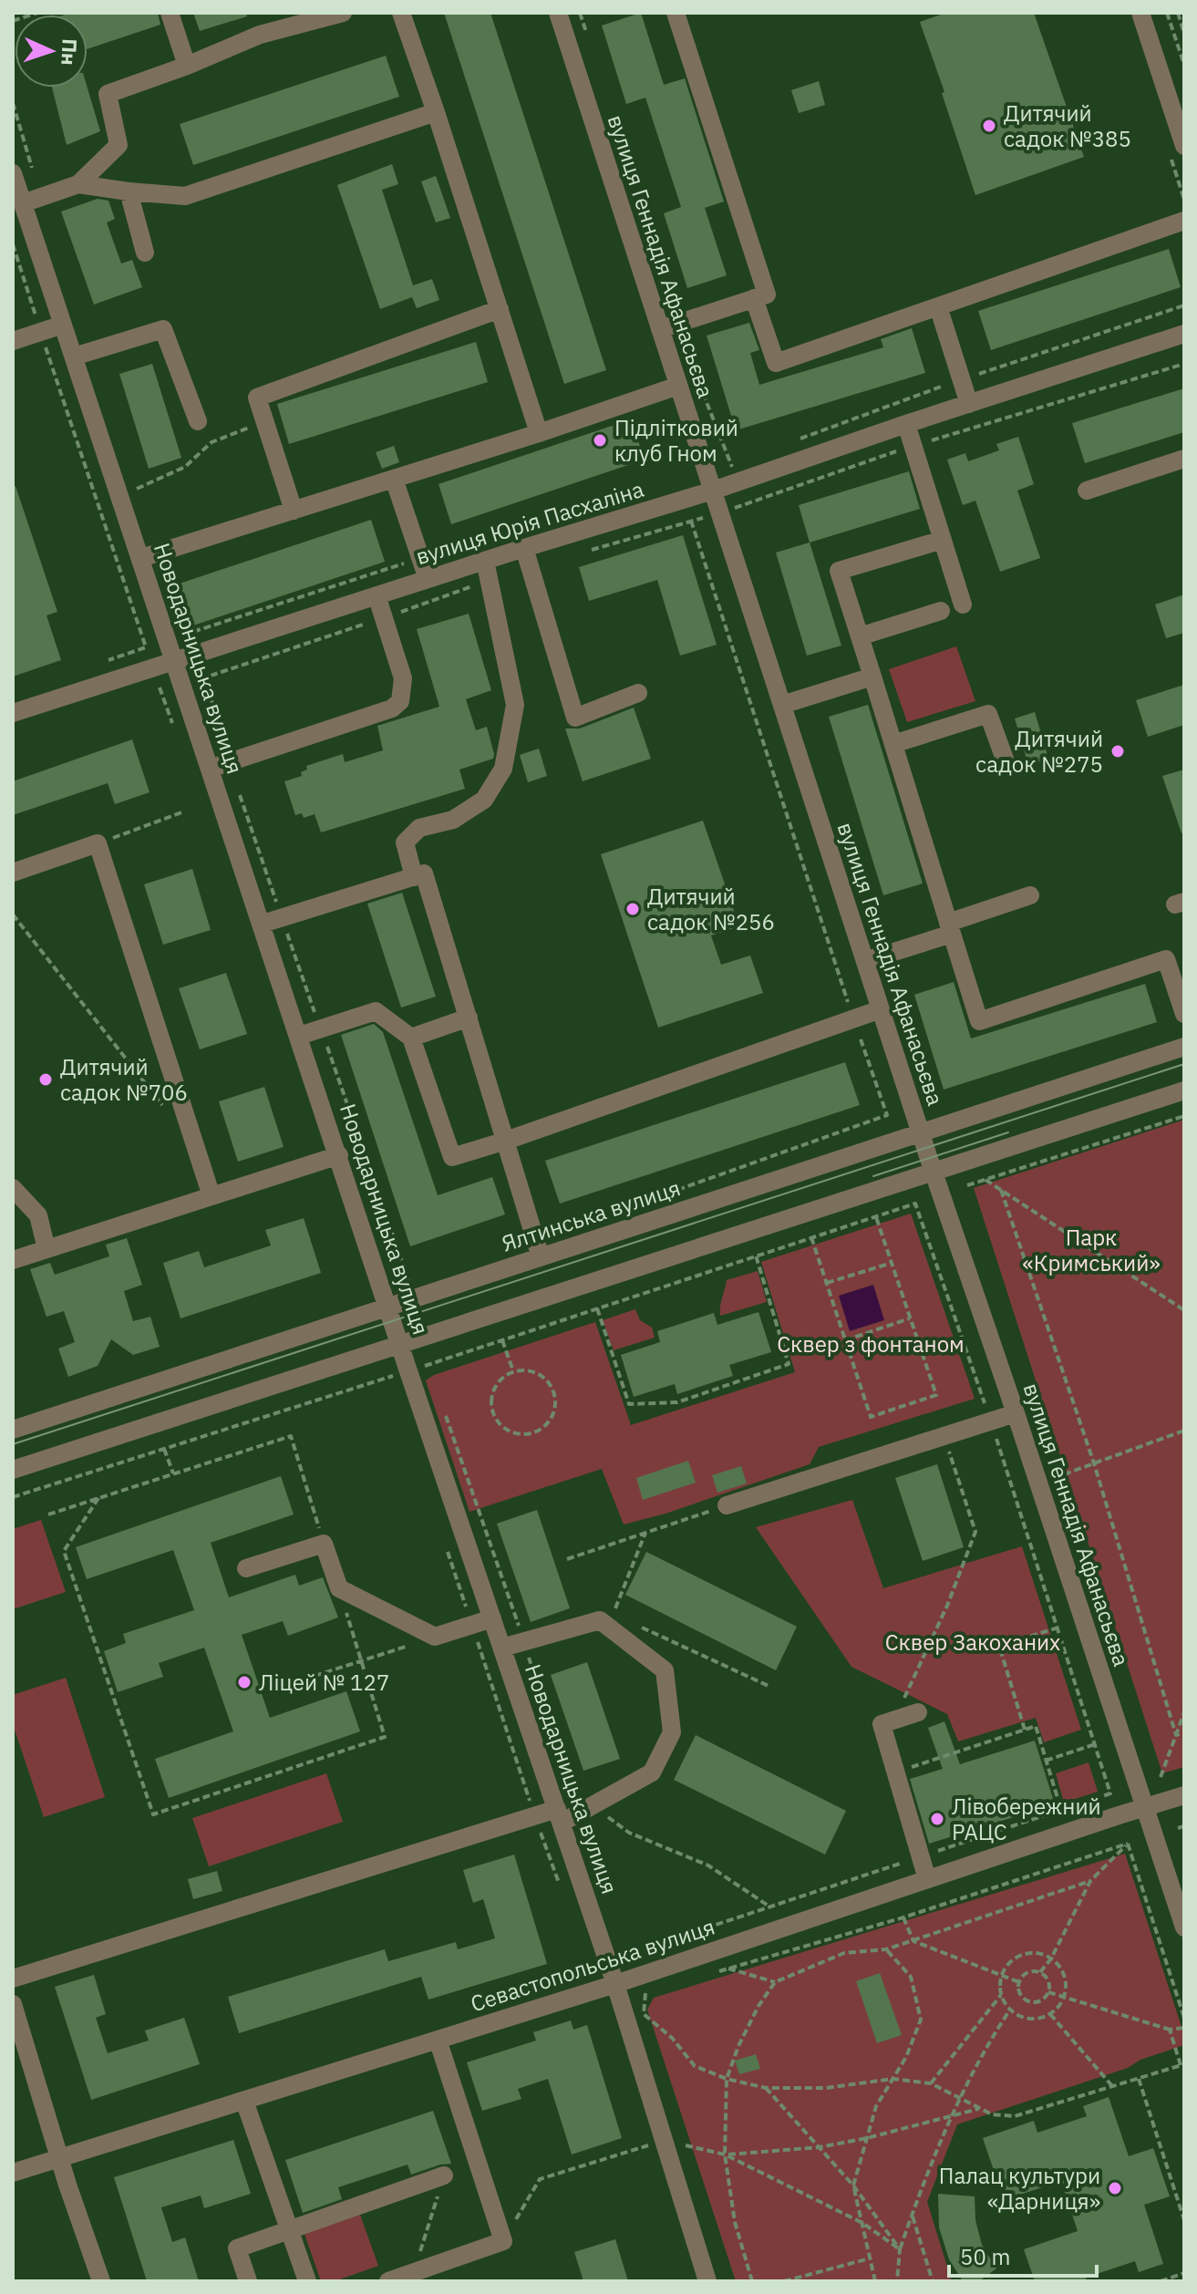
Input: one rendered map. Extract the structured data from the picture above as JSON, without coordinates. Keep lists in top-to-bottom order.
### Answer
{
  "streets": {
    "street": [
      "вулиця Геннадія Афанасьєва",
      "вулиця Юрія Пасхаліна",
      "Новодарницька вулиця",
      "Ялтинська вулиця",
      "Севастопольська вулиця"
    ]
  },
  "crossings": [
    ["вулиця Геннадія Афанасьєва", "вулиця Юрія Пасхаліна"],
    ["вулиця Геннадія Афанасьєва", "Ялтинська вулиця"],
    ["вулиця Геннадія Афанасьєва", "Севастопольська вулиця"],
    ["вулиця Юрія Пасхаліна", "Новодарницька вулиця"],
    ["Новодарницька вулиця", "Ялтинська вулиця"],
    ["Новодарницька вулиця", "Севастопольська вулиця"]
  ],
  "parks": ["Парк «Кримський»", "Сквер з фонтаном", "Сквер Закоханих"],
  "places": [
    "Дитячий садок №385",
    "Підлітковий клуб Гном",
    "Дитячий садок №275",
    "Дитячий садок №256",
    "Дитячий садок №706",
    "Ліцей № 127",
    "Лівобережний РАЦС",
    "Палац культури «Дарниця»"
  ],
  "scale_bar": "50 m",
  "north": "right"
}
